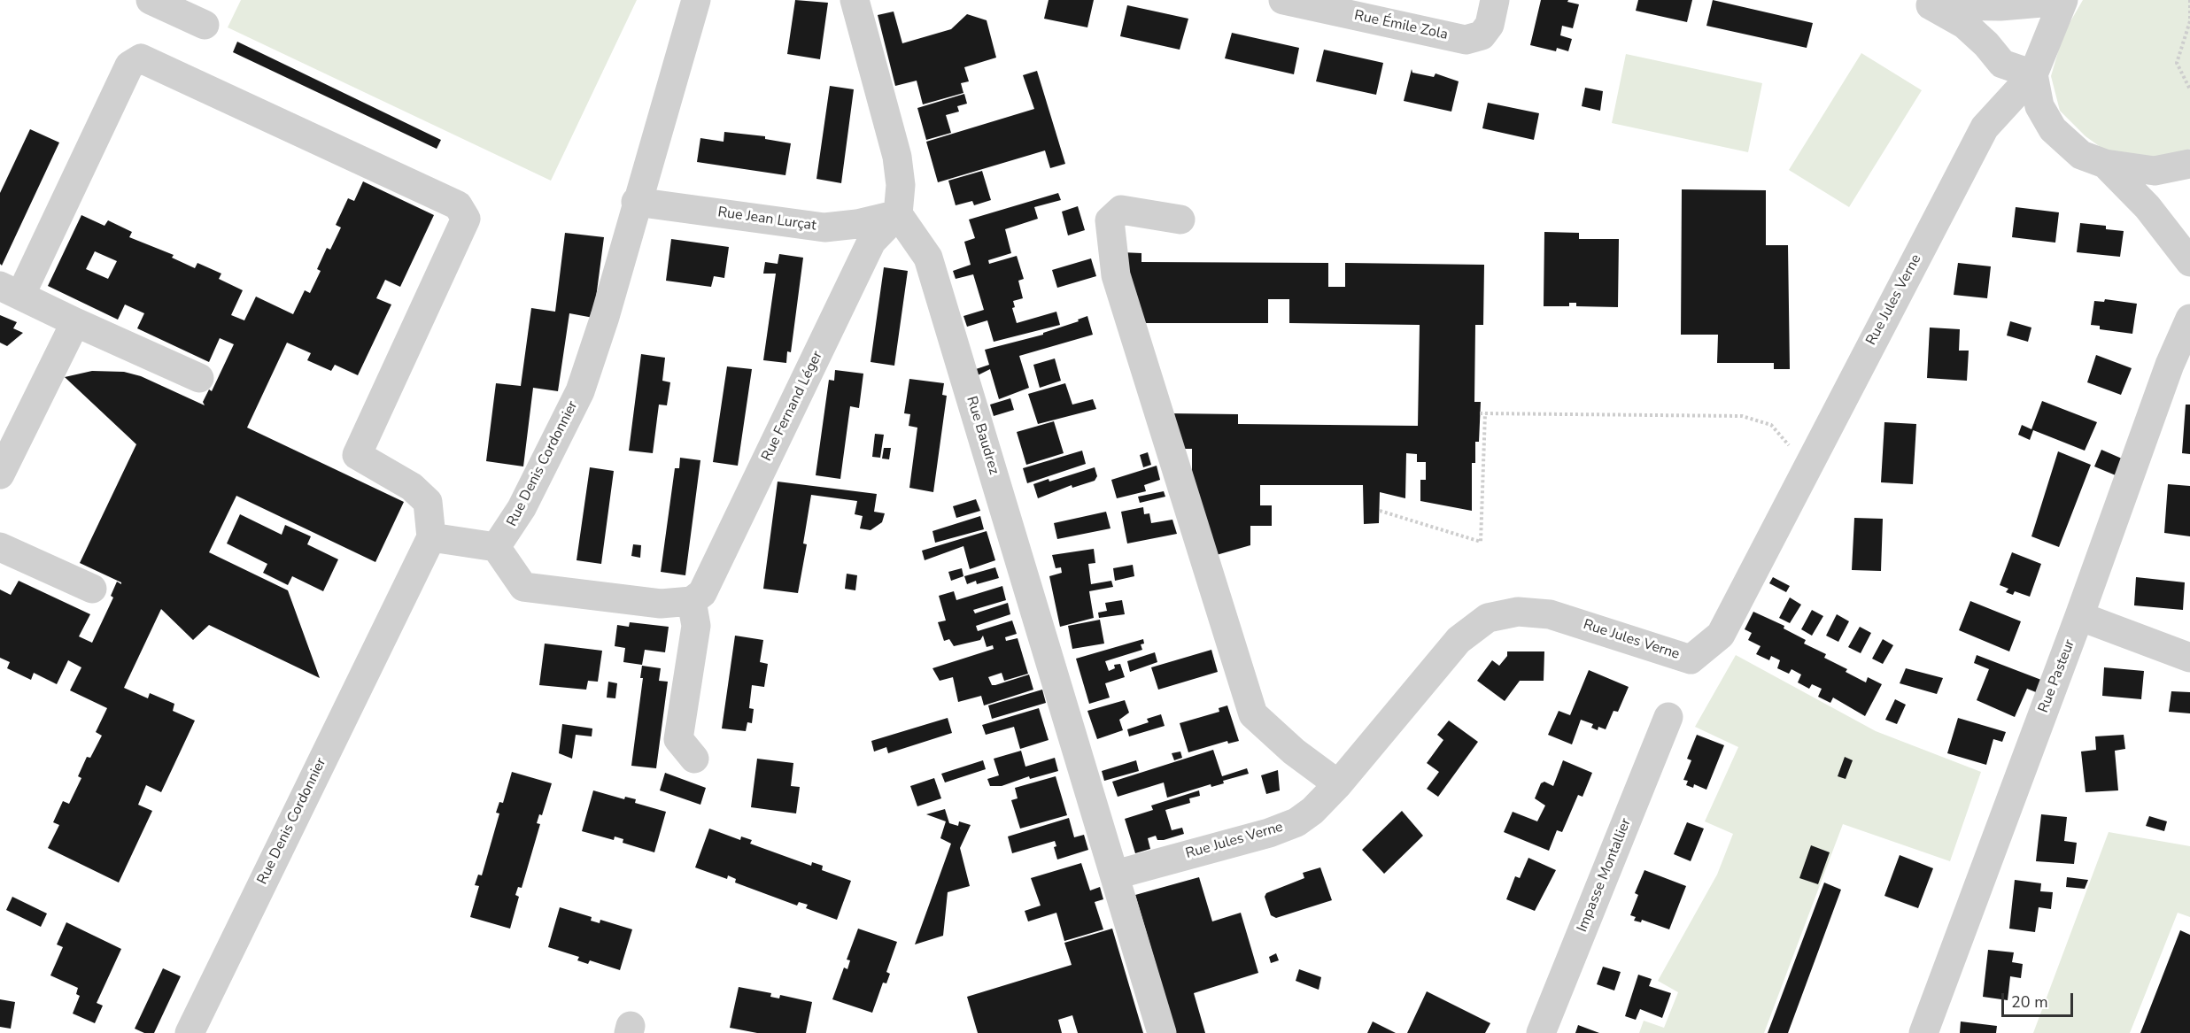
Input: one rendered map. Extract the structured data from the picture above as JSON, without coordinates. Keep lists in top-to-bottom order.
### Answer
{
  "streets": {
    "street": [
      "Rue Émile Zola",
      "Rue Jean Lurçat",
      "Rue Jules Verne",
      "Rue Fernand Léger",
      "Rue Baudrez",
      "Rue Denis Cordonnier",
      "Rue Pasteur",
      "Impasse Montallier"
    ]
  },
  "crossings": [
    ["Rue Jean Lurçat", "Rue Fernand Léger"],
    ["Rue Jean Lurçat", "Rue Baudrez"],
    ["Rue Jean Lurçat", "Rue Denis Cordonnier"],
    ["Rue Jules Verne", "Rue Baudrez"],
    ["Rue Fernand Léger", "Rue Baudrez"]
  ],
  "scale_bar": "20 m"
}
